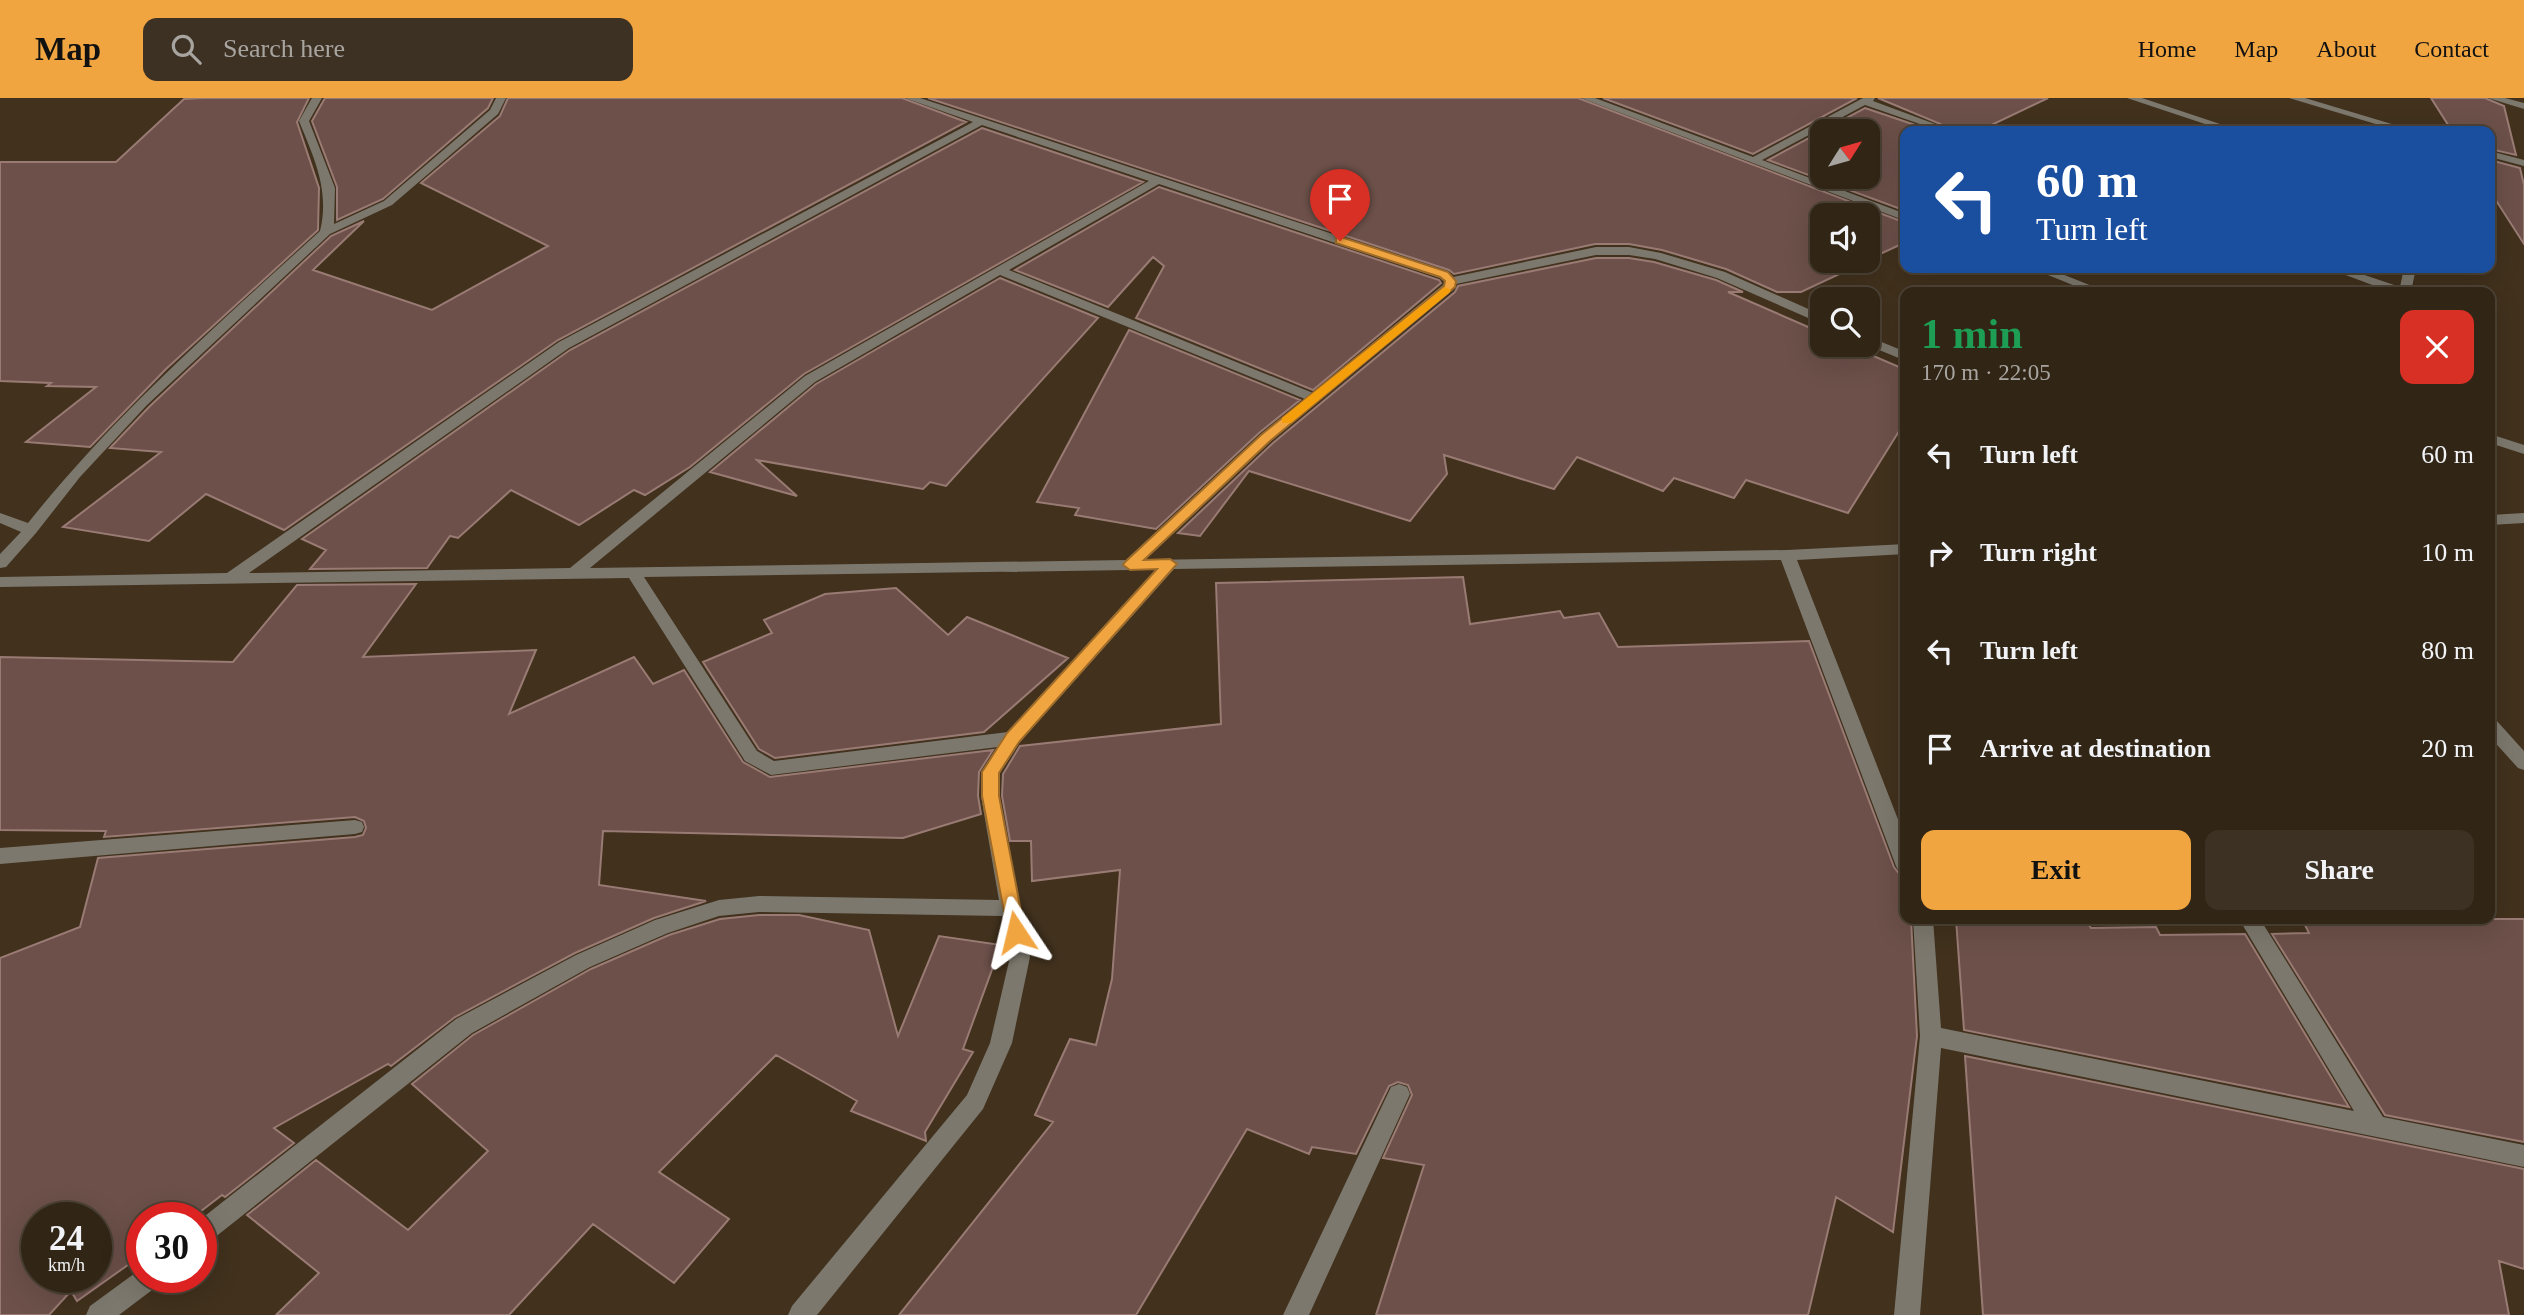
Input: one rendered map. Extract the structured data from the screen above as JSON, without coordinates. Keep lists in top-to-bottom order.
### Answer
{
  "north": "top right",
  "page": {
    "header": "Map",
    "search": "Search here",
    "nav": [
      "Home",
      "Map",
      "About",
      "Contact"
    ],
    "turn": ["60 m", "Turn left"],
    "heading": ["1 min", "170 m · 22:05"],
    "list": [
      {
        "name": "Turn left",
        "value": "60 m"
      },
      {
        "name": "Turn right",
        "value": "10 m"
      },
      {
        "name": "Turn left",
        "value": "80 m"
      },
      {
        "name": "Arrive at destination",
        "value": "20 m"
      }
    ],
    "buttons": ["Exit", "Share"],
    "speed": "24 km/h",
    "limit": "30"
  }
}
